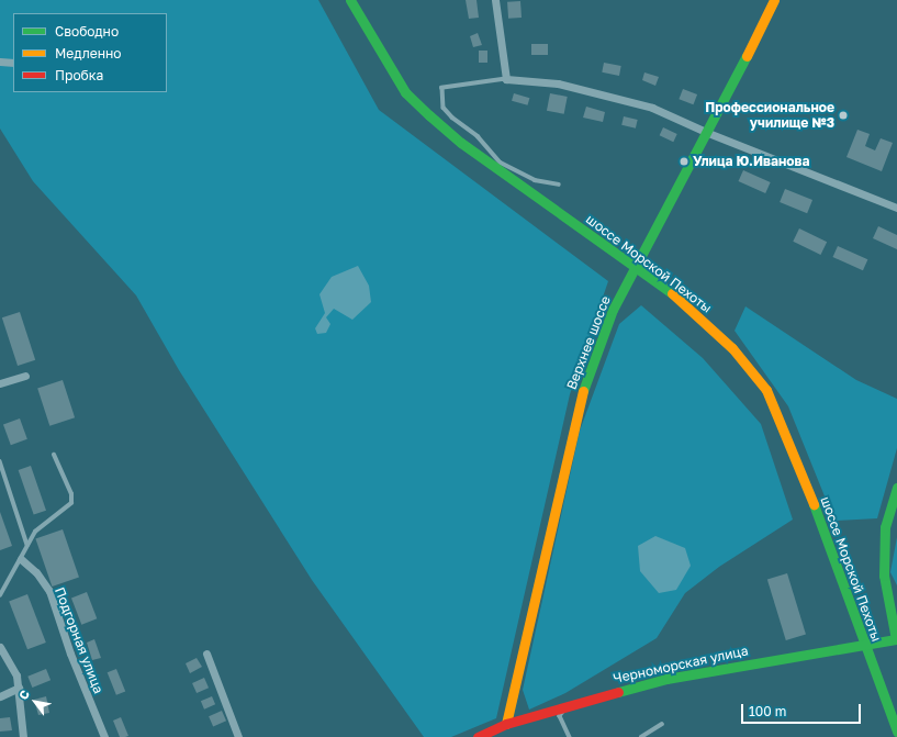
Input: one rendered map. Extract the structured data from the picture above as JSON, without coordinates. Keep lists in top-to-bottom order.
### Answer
{
  "streets": {
    "street": [
      "шоссе Морской Пехоты",
      "Верхнее шоссе",
      "Подгорная улица",
      "Черноморская улица"
    ]
  },
  "crossings": [
    ["шоссе Морской Пехоты", "Верхнее шоссе"],
    ["шоссе Морской Пехоты", "Черноморская улица"],
    ["Верхнее шоссе", "Черноморская улица"]
  ],
  "places": ["Профессиональное училище №3", "Улица Ю.Иванова"],
  "legend": ["Свободно", "Медленно", "Пробка"],
  "scale_bar": "100 m",
  "north": "top left"
}
